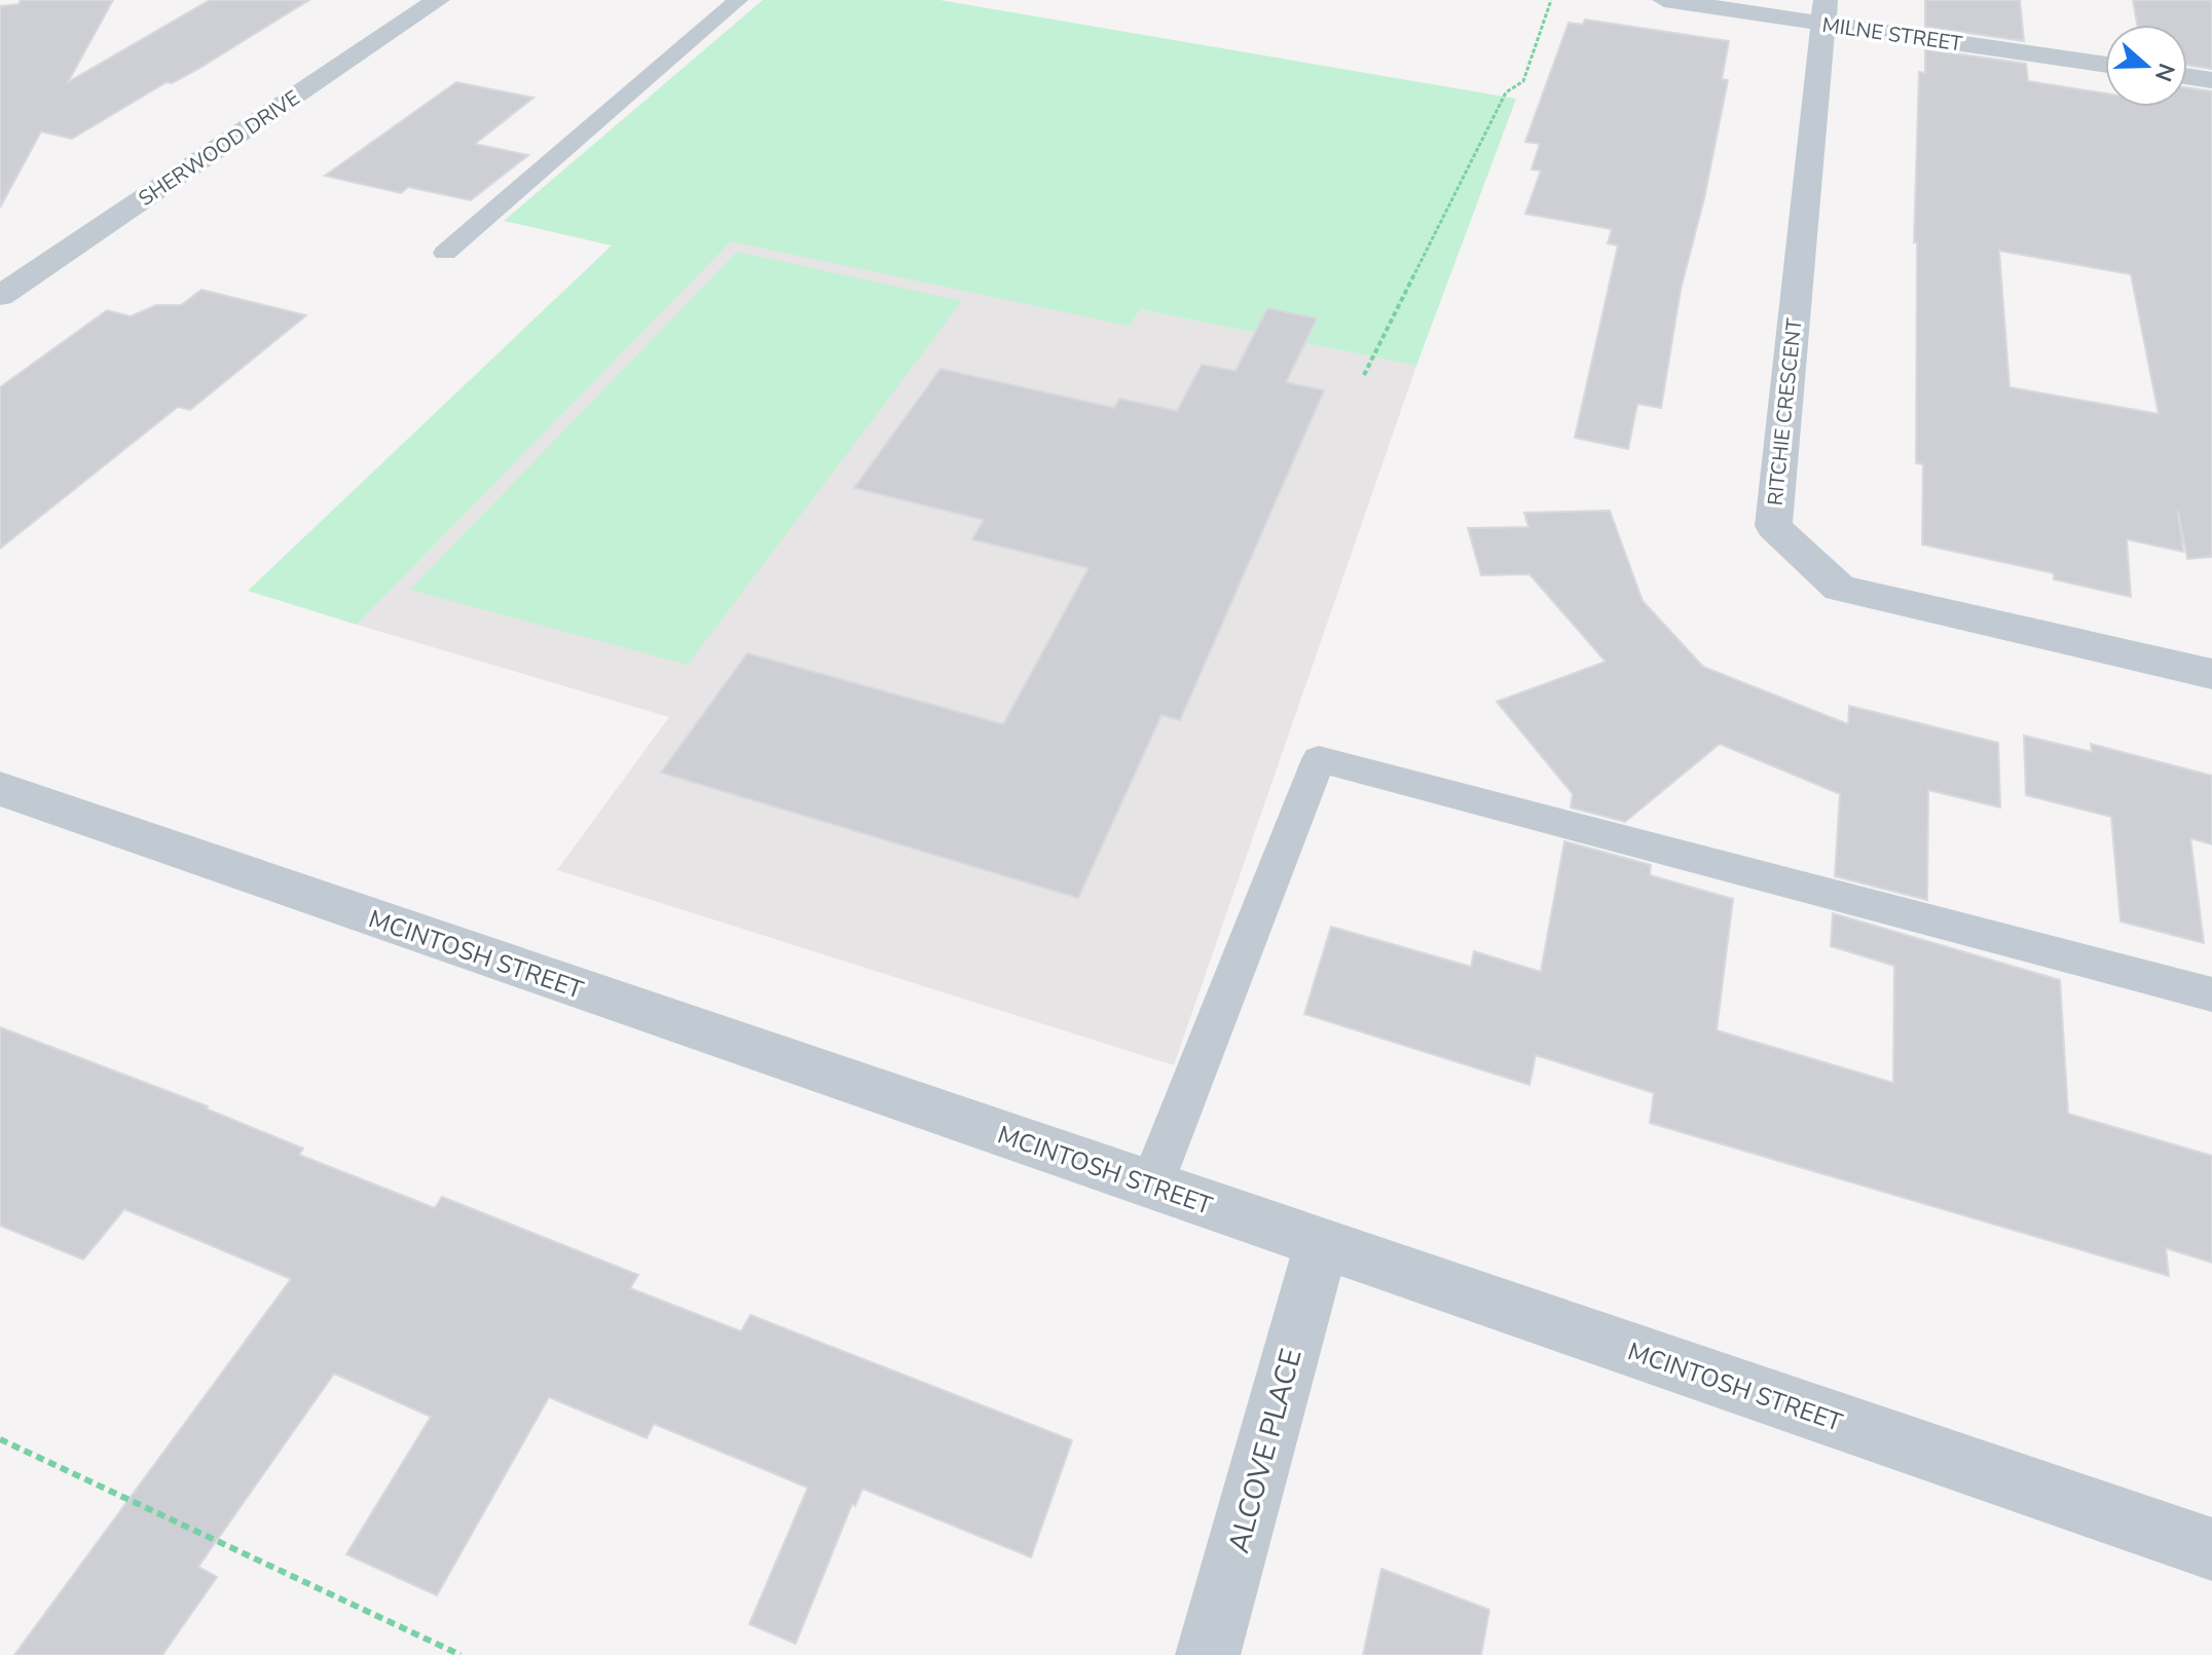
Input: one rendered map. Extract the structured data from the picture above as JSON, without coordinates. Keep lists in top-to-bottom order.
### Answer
{
  "streets": {
    "street": [
      "MILNE STREET",
      "SHERWOOD DRIVE",
      "RITCHIE CRESCENT",
      "MCINTOSH STREET",
      "ALCOVE PLACE"
    ]
  },
  "crossings": [
    ["MILNE STREET", "RITCHIE CRESCENT"],
    ["MCINTOSH STREET", "ALCOVE PLACE"]
  ],
  "north": "right"
}
